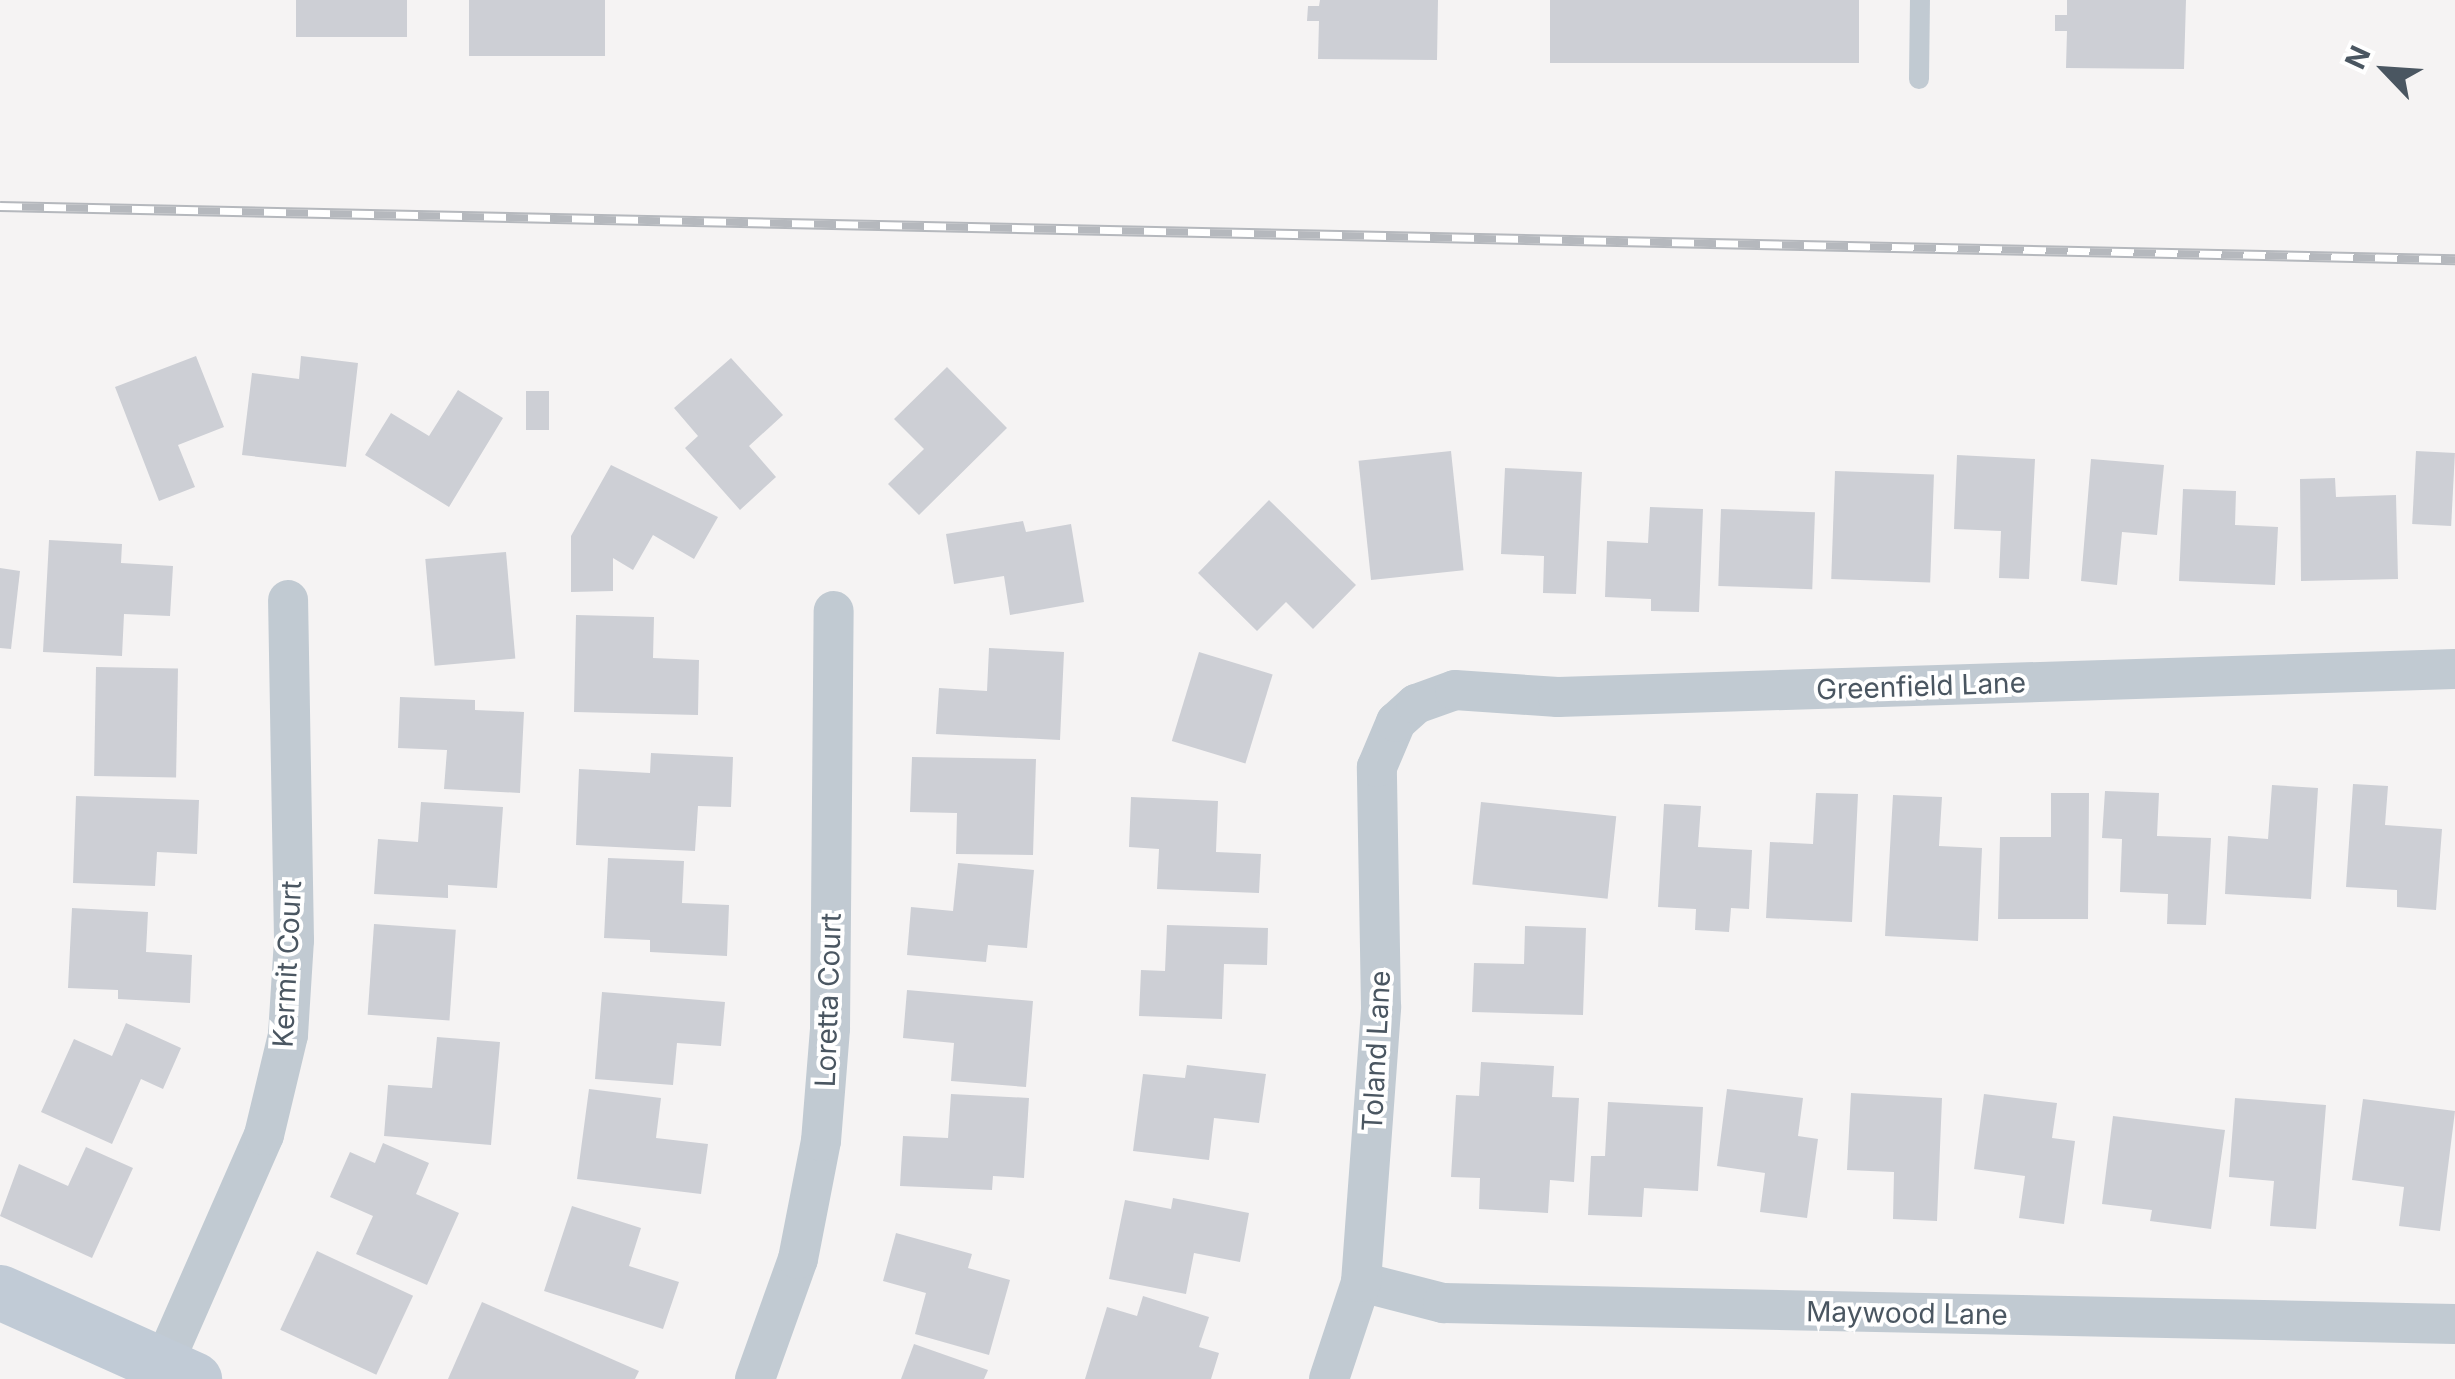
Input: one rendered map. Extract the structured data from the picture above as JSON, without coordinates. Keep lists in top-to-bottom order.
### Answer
{
  "streets": {
    "street": [
      "Greenfield Lane",
      "Kermit Court",
      "Loretta Court",
      "Toland Lane",
      "Maywood Lane"
    ]
  },
  "crossings": [
    ["Greenfield Lane", "Toland Lane"],
    ["Toland Lane", "Maywood Lane"]
  ],
  "north": "top left"
}
